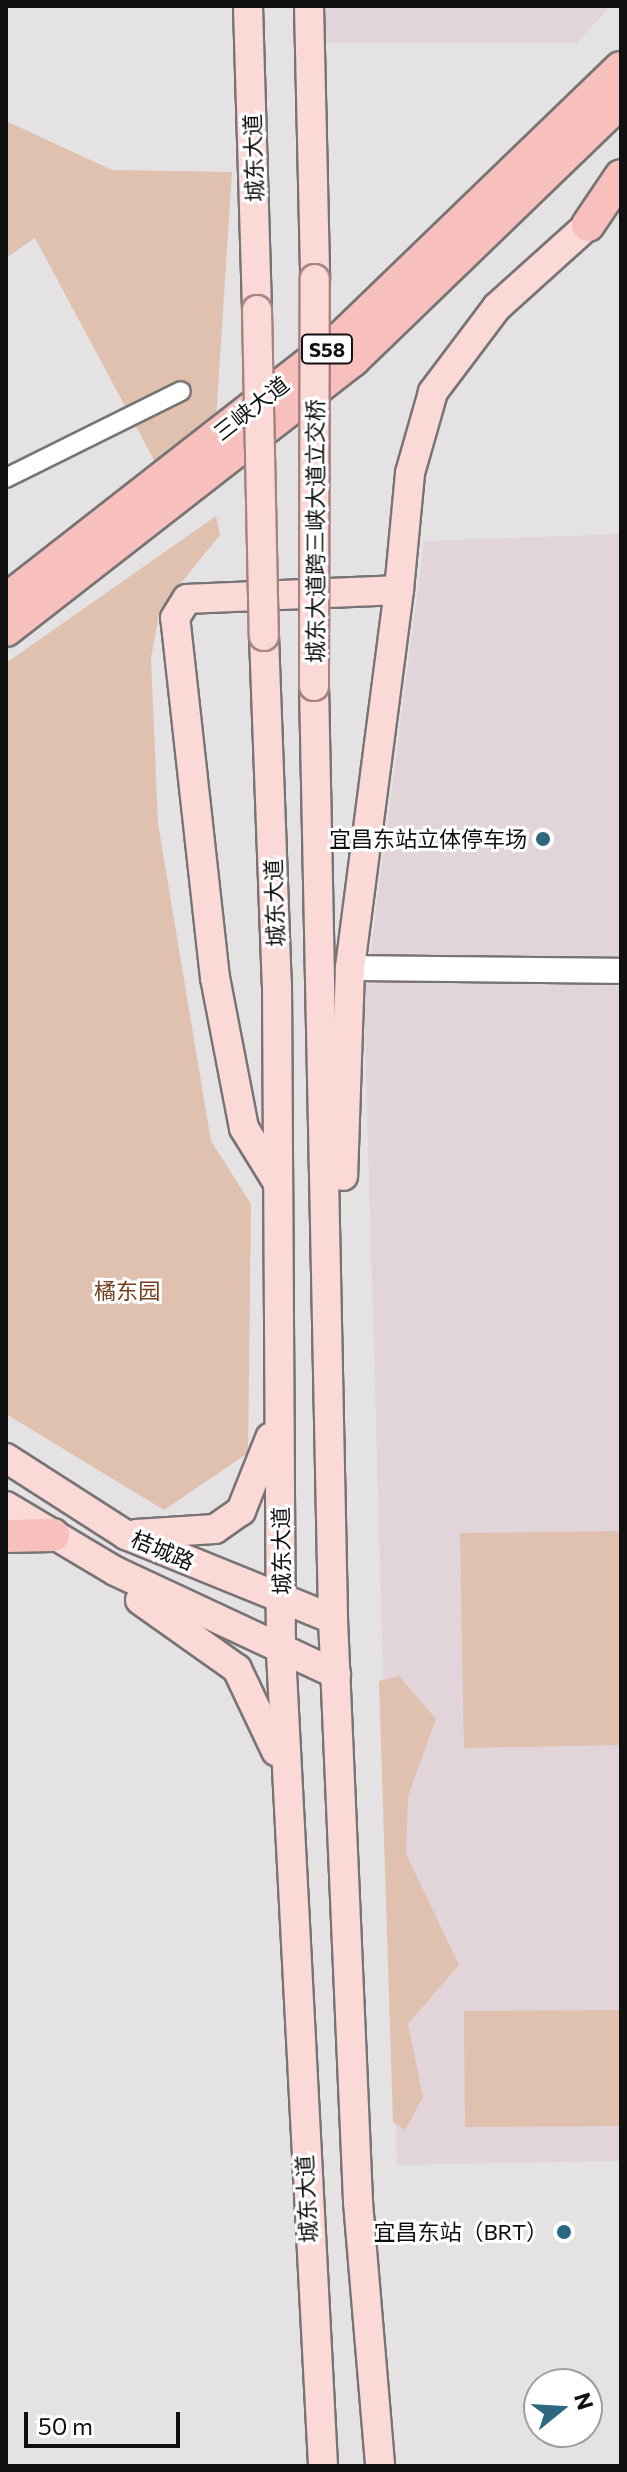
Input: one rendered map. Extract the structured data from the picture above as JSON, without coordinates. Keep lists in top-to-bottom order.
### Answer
{
  "streets": {
    "highway": ["S58", "三峡大道"],
    "main road": ["城东大道", "城东大道跨三峡大道立交桥", "桔城路"]
  },
  "crossings": [
    ["城东大道", "城东大道跨三峡大道立交桥"],
    ["城东大道", "桔城路"]
  ],
  "parks": ["橘东园"],
  "places": ["宜昌东站立体停车场", "宜昌东站（BRT）"],
  "scale_bar": "50 m",
  "north": "right"
}
